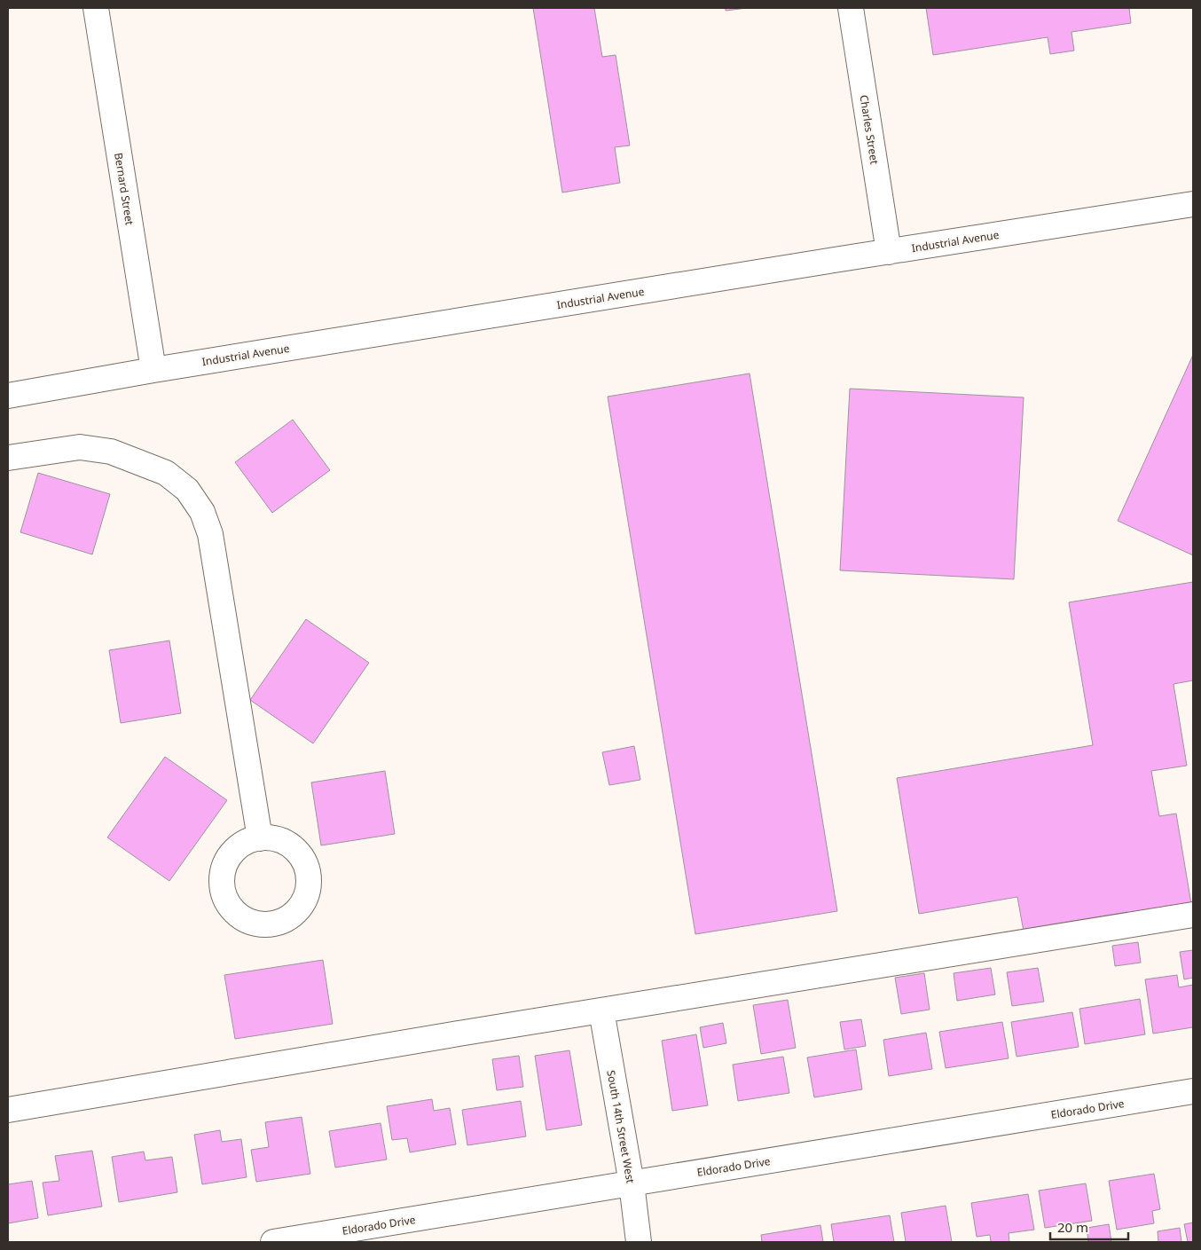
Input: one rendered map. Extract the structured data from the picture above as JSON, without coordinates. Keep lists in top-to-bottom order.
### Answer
{
  "streets": {
    "street": [
      "Charles Street",
      "Bernard Street",
      "Industrial Avenue",
      "Eldorado Drive",
      "South 14th Street West"
    ]
  },
  "crossings": [
    ["Charles Street", "Industrial Avenue"],
    ["Bernard Street", "Industrial Avenue"],
    ["Eldorado Drive", "South 14th Street West"]
  ],
  "scale_bar": "20 m"
}
